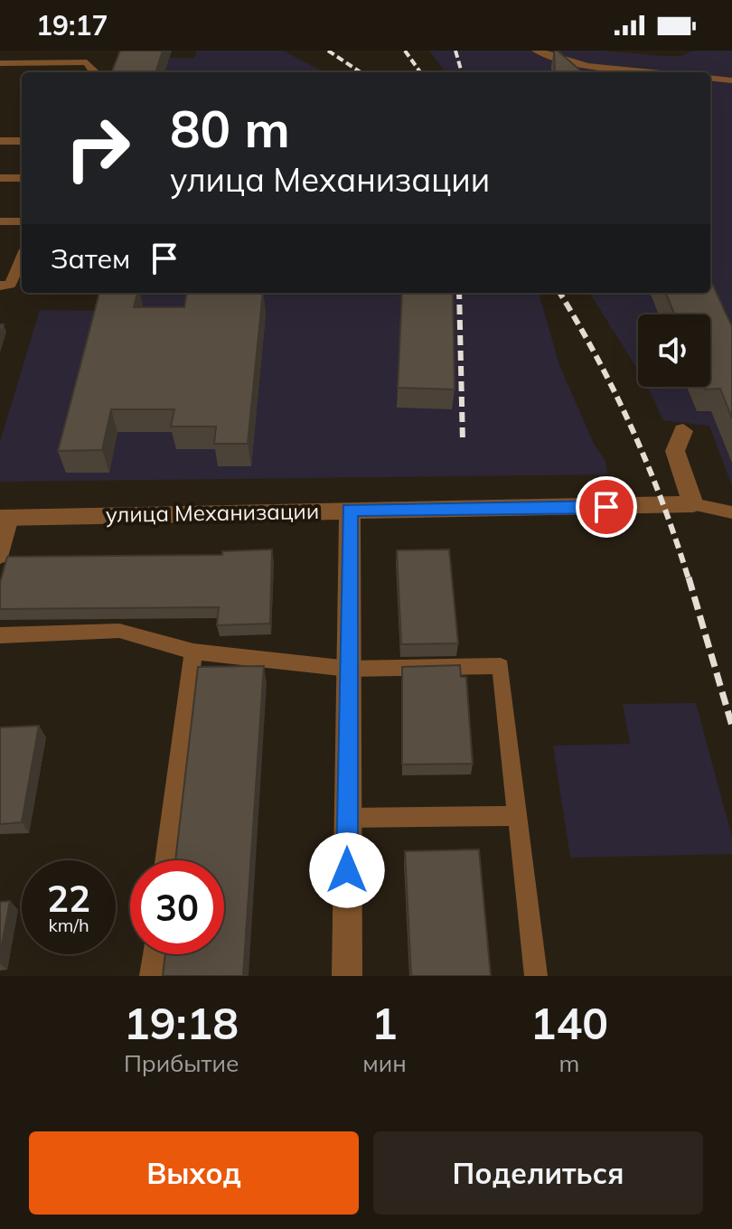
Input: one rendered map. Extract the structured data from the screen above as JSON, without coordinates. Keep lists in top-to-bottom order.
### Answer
{
  "streets": {
    "street": ["улица Механизации"]
  },
  "page": {
    "status": "19:17",
    "turn": ["80 m", "улица Механизации"],
    "then": "Затем",
    "speed": "22 km/h",
    "limit": "30",
    "eta": [
      "19:18",
      "Прибытие",
      "1",
      "мин",
      "140",
      "m"
    ],
    "buttons": ["Выход", "Поделиться"]
  }
}
